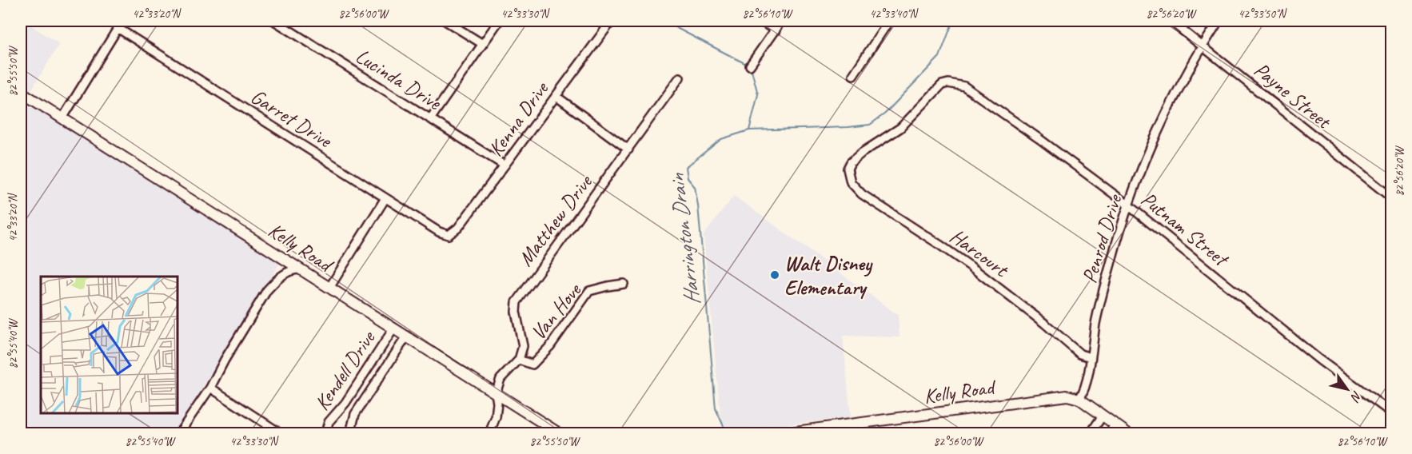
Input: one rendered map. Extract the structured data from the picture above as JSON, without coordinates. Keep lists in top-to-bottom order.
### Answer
{
  "streets": {
    "street": [
      "Lucinda Drive",
      "Payne Street",
      "Garret Drive",
      "Kenna Drive",
      "Matthew Drive",
      "Putnam Street",
      "Penrod Drive",
      "Kelly Road",
      "Harcourt",
      "Van Hove",
      "Kendell Drive"
    ]
  },
  "crossings": [
    ["Lucinda Drive", "Kenna Drive"],
    ["Payne Street", "Penrod Drive"],
    ["Garret Drive", "Kenna Drive"],
    ["Matthew Drive", "Van Hove"],
    ["Putnam Street", "Penrod Drive"],
    ["Putnam Street", "Harcourt"],
    ["Penrod Drive", "Kelly Road"],
    ["Penrod Drive", "Harcourt"],
    ["Kelly Road", "Kendell Drive"]
  ],
  "water": ["Harrington Drain"],
  "places": ["Walt Disney Elementary"],
  "north": "bottom right",
  "coordinates": [
    "42°33'20\"N",
    "82°56'00\"W",
    "42°33'30\"N",
    "82°56'10\"W",
    "42°33'40\"N",
    "82°56'20\"W",
    "42°33'50\"N",
    "82°55'50\"W",
    "82°55'40\"W"
  ]
}
